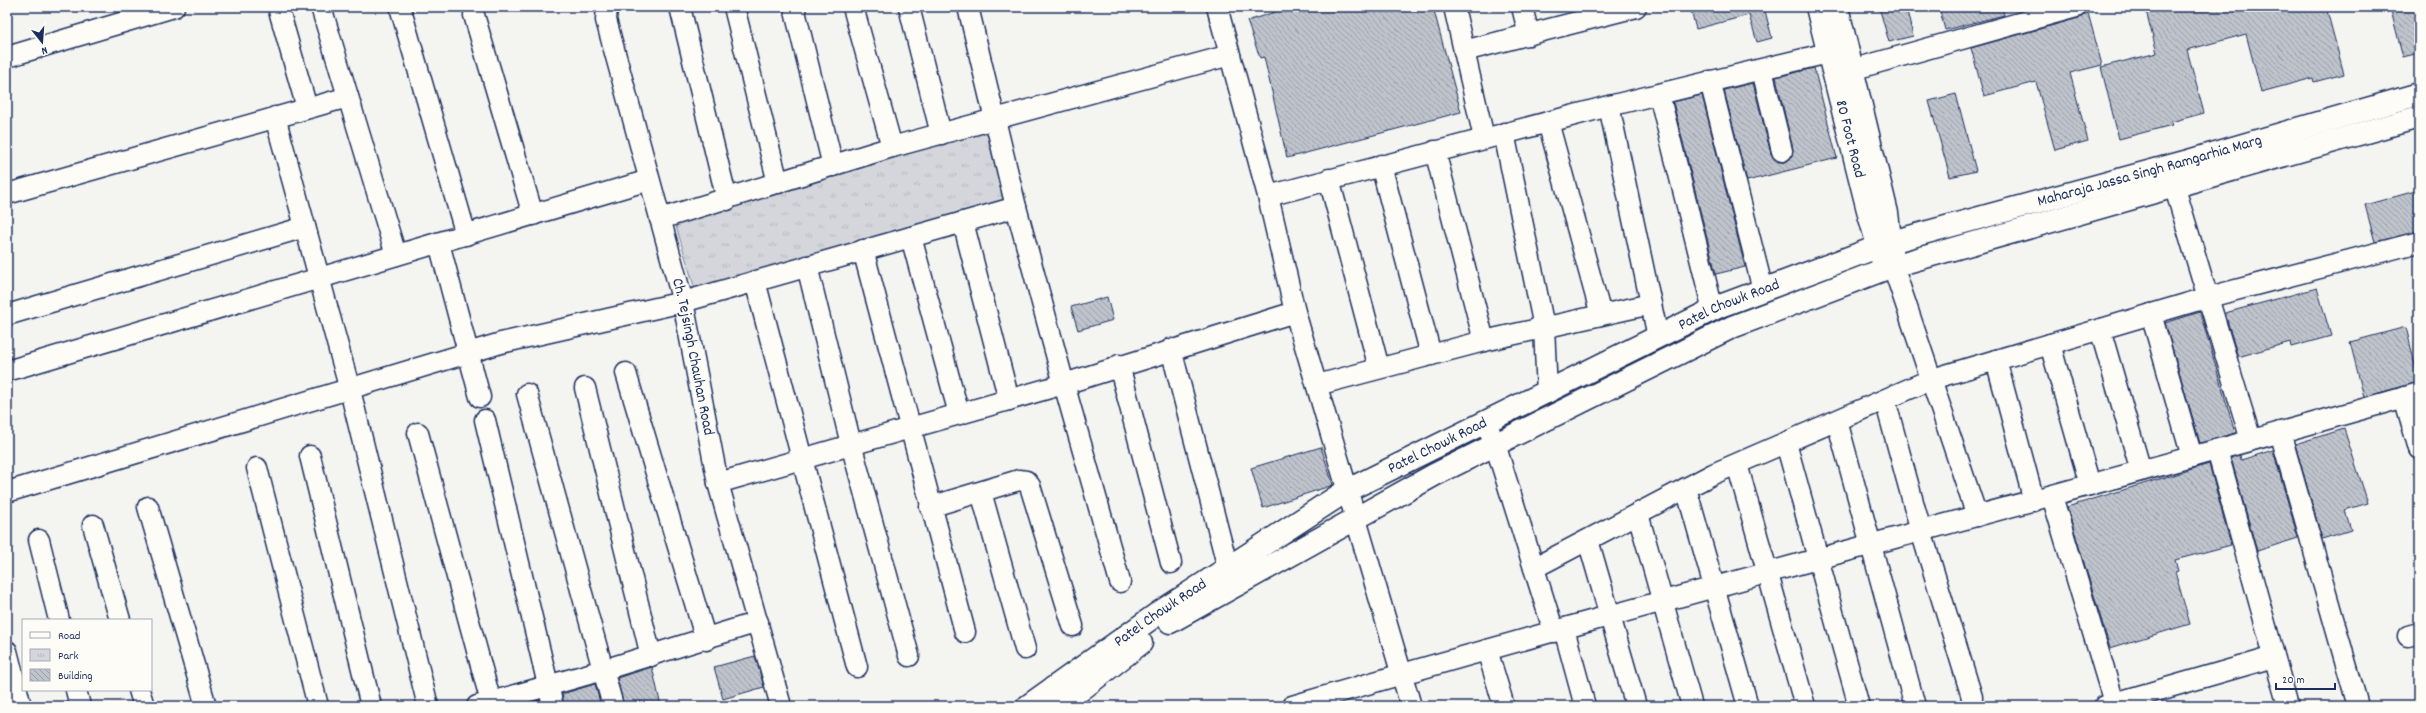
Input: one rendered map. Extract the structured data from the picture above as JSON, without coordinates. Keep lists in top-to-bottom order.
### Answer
{
  "streets": {
    "street": [
      "80 Foot Road",
      "Maharaja Jassa Singh Ramgarhia Marg",
      "Patel Chowk Road",
      "Ch. Tejsingh Chauhan Road"
    ]
  },
  "crossings": [
    ["80 Foot Road", "Maharaja Jassa Singh Ramgarhia Marg"],
    ["80 Foot Road", "Patel Chowk Road"],
    ["Maharaja Jassa Singh Ramgarhia Marg", "Patel Chowk Road"]
  ],
  "legend": ["Road", "Park", "Building"],
  "scale_bar": "20 m",
  "north": "bottom"
}
